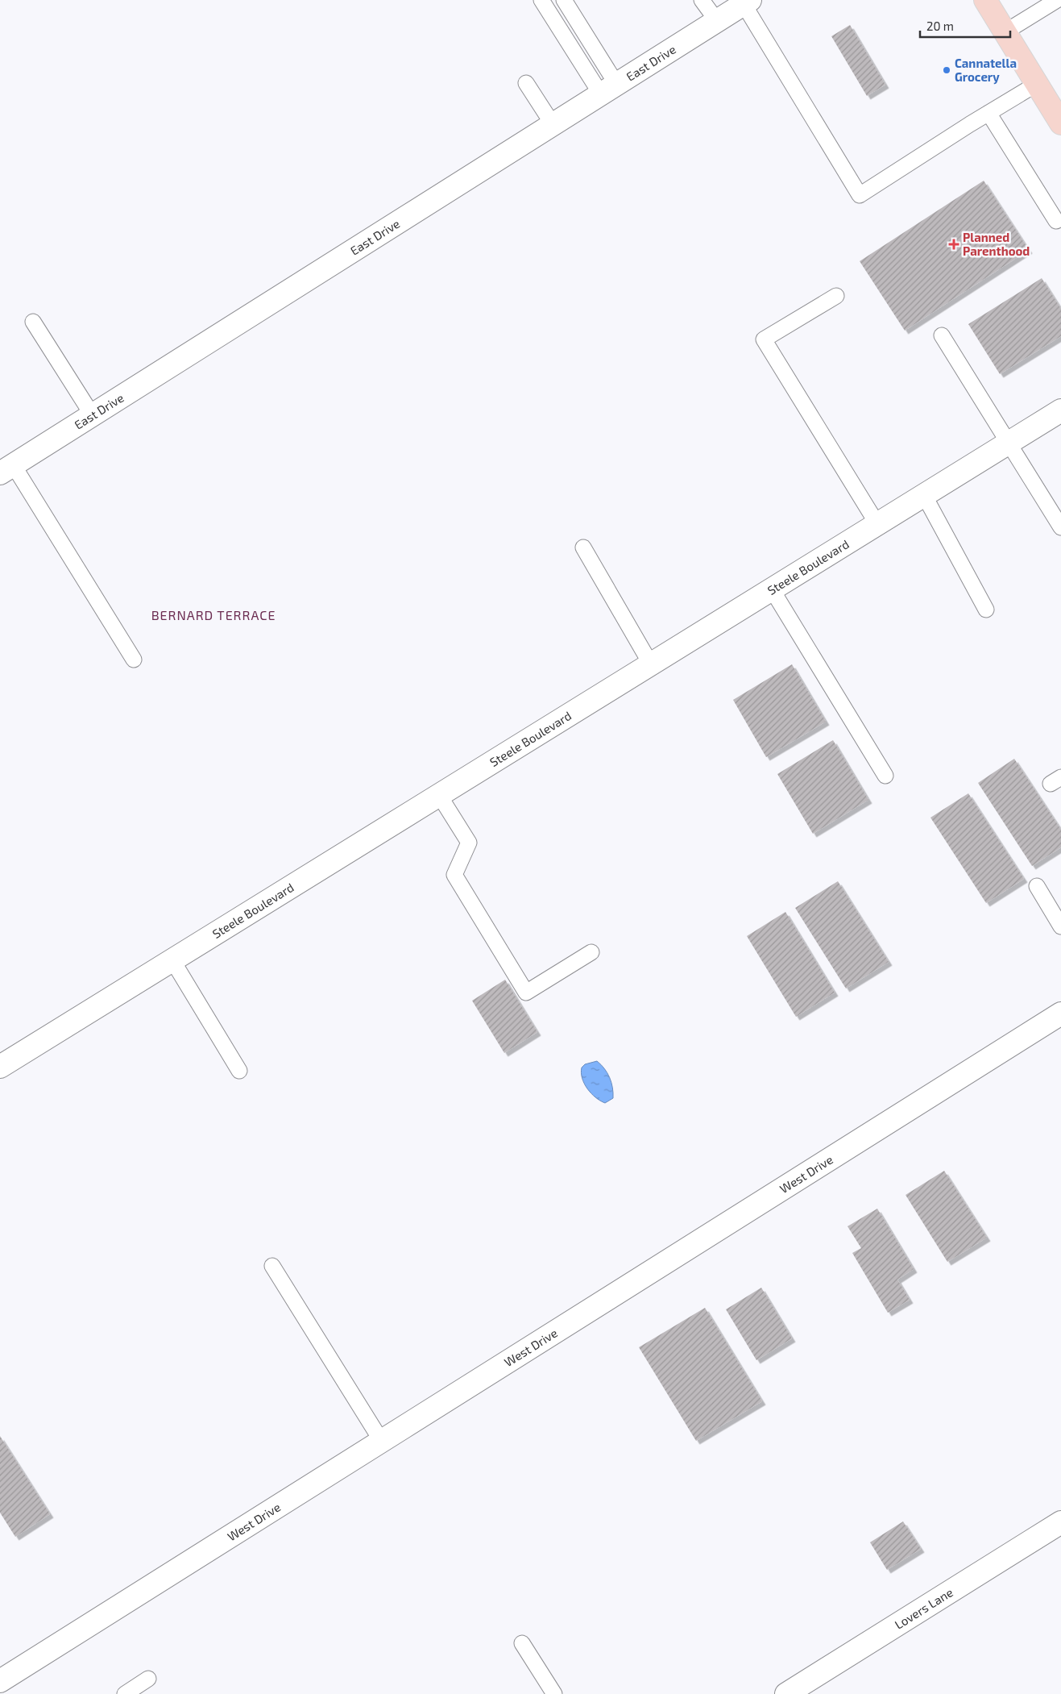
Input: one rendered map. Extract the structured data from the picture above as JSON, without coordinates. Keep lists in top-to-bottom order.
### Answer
{
  "streets": {
    "street": [
      "East Drive",
      "Steele Boulevard",
      "West Drive",
      "Lovers Lane"
    ]
  },
  "districts": ["BERNARD TERRACE"],
  "places": {
    "other": ["Cannatella Grocery"],
    "health": ["Planned Parenthood"]
  },
  "scale_bar": "20 m"
}
